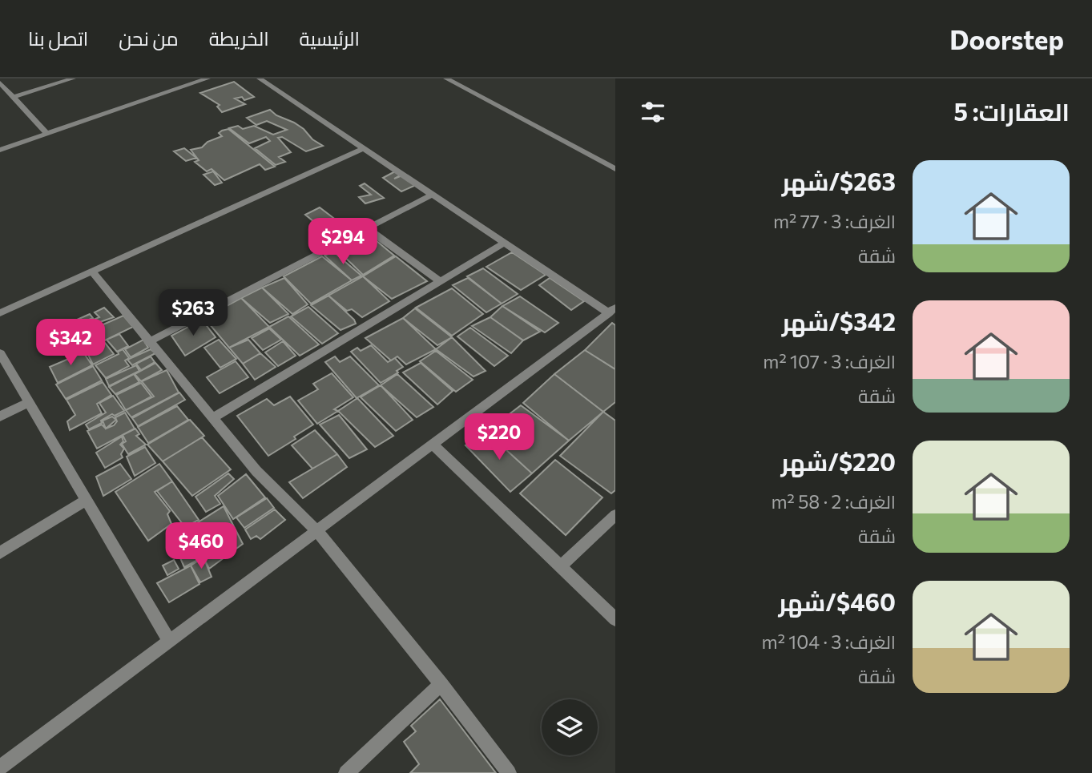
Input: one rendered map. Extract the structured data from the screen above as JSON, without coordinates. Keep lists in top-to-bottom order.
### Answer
{
  "page": {
    "header": "Doorstep",
    "nav": [
      "الرئيسية",
      "الخريطة",
      "من نحن",
      "اتصل بنا"
    ],
    "heading": "العقارات: 5",
    "list": [
      {
        "name": "$263/شهر",
        "note": "الغرف: 3 · 77 m² · شقة"
      },
      {
        "name": "$342/شهر",
        "note": "الغرف: 3 · 107 m² · شقة"
      },
      {
        "name": "$220/شهر",
        "note": "الغرف: 2 · 58 m² · شقة"
      },
      {
        "name": "$460/شهر",
        "note": "الغرف: 3 · 104 m² · شقة"
      }
    ],
    "price": [
      "$294",
      "$263",
      "$342",
      "$220",
      "$460"
    ]
  }
}
